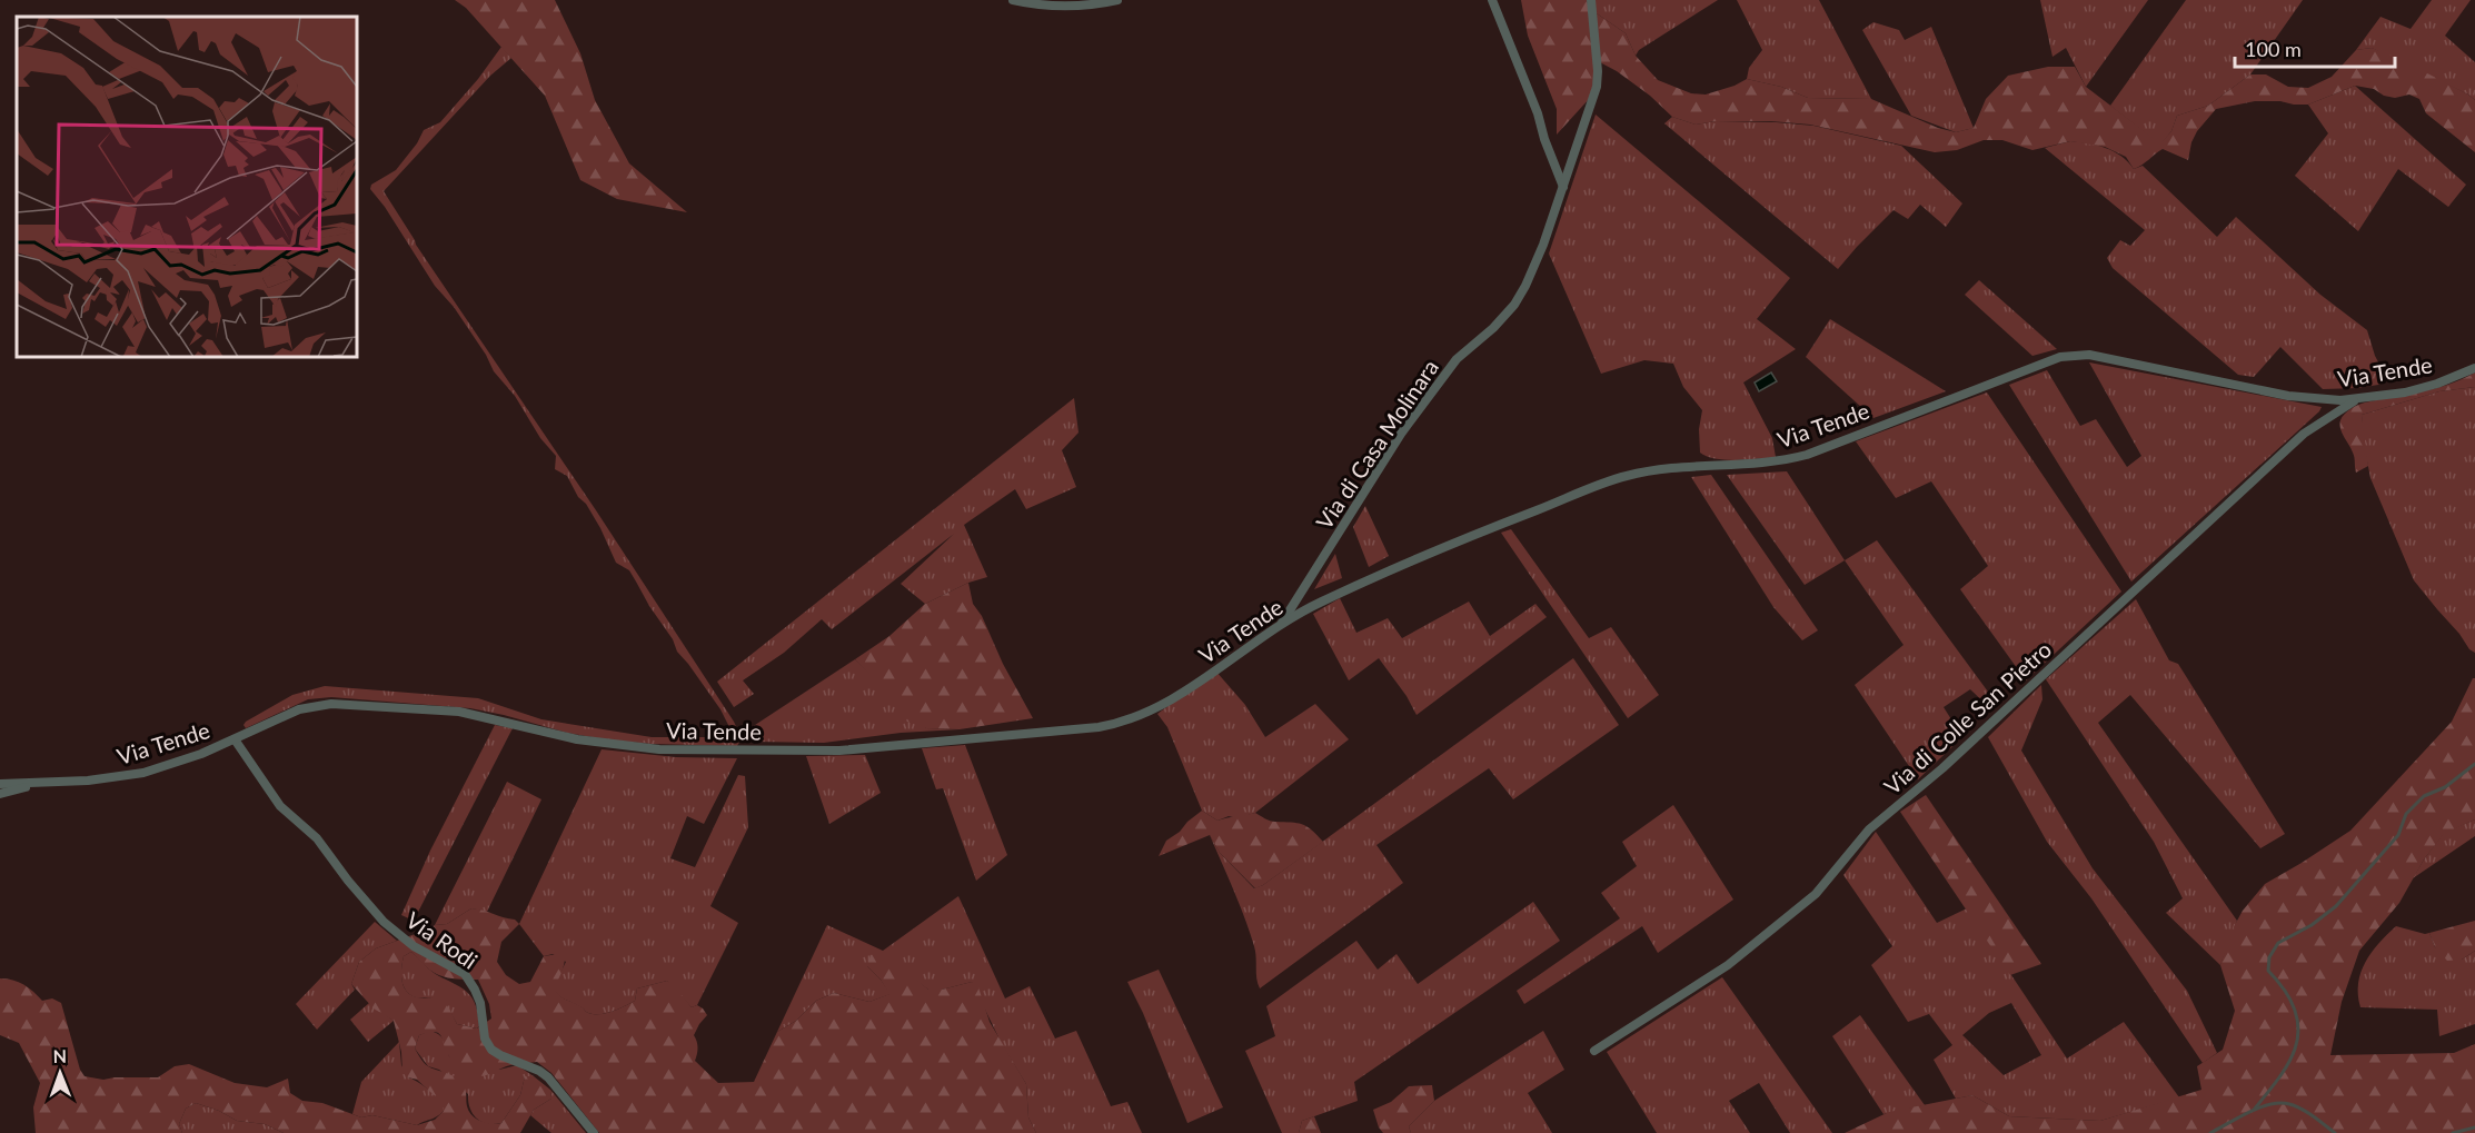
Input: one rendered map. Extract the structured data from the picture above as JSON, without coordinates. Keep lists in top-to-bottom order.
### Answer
{
  "streets": {
    "street": [
      "Via Tende",
      "Via di Casa Molinara",
      "Via di Colle San Pietro",
      "Via Rodi"
    ]
  },
  "crossings": [
    ["Via Tende", "Via di Casa Molinara"],
    ["Via Tende", "Via di Colle San Pietro"],
    ["Via Tende", "Via Rodi"]
  ],
  "scale_bar": "100 m",
  "north": "top"
}
